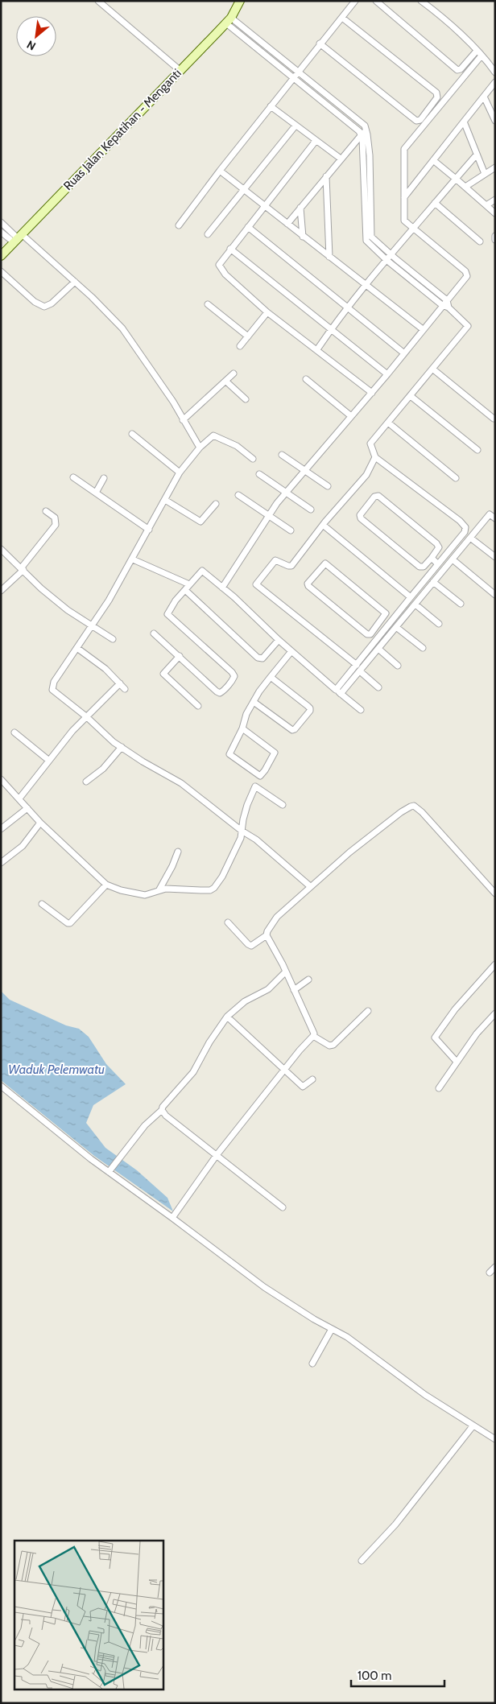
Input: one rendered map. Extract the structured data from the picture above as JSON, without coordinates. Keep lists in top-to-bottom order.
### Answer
{
  "streets": {
    "main road": ["Ruas Jalan Kepatihan - Menganti"]
  },
  "water": ["Waduk Pelemwatu"],
  "scale_bar": "100 m",
  "north": "bottom left"
}
